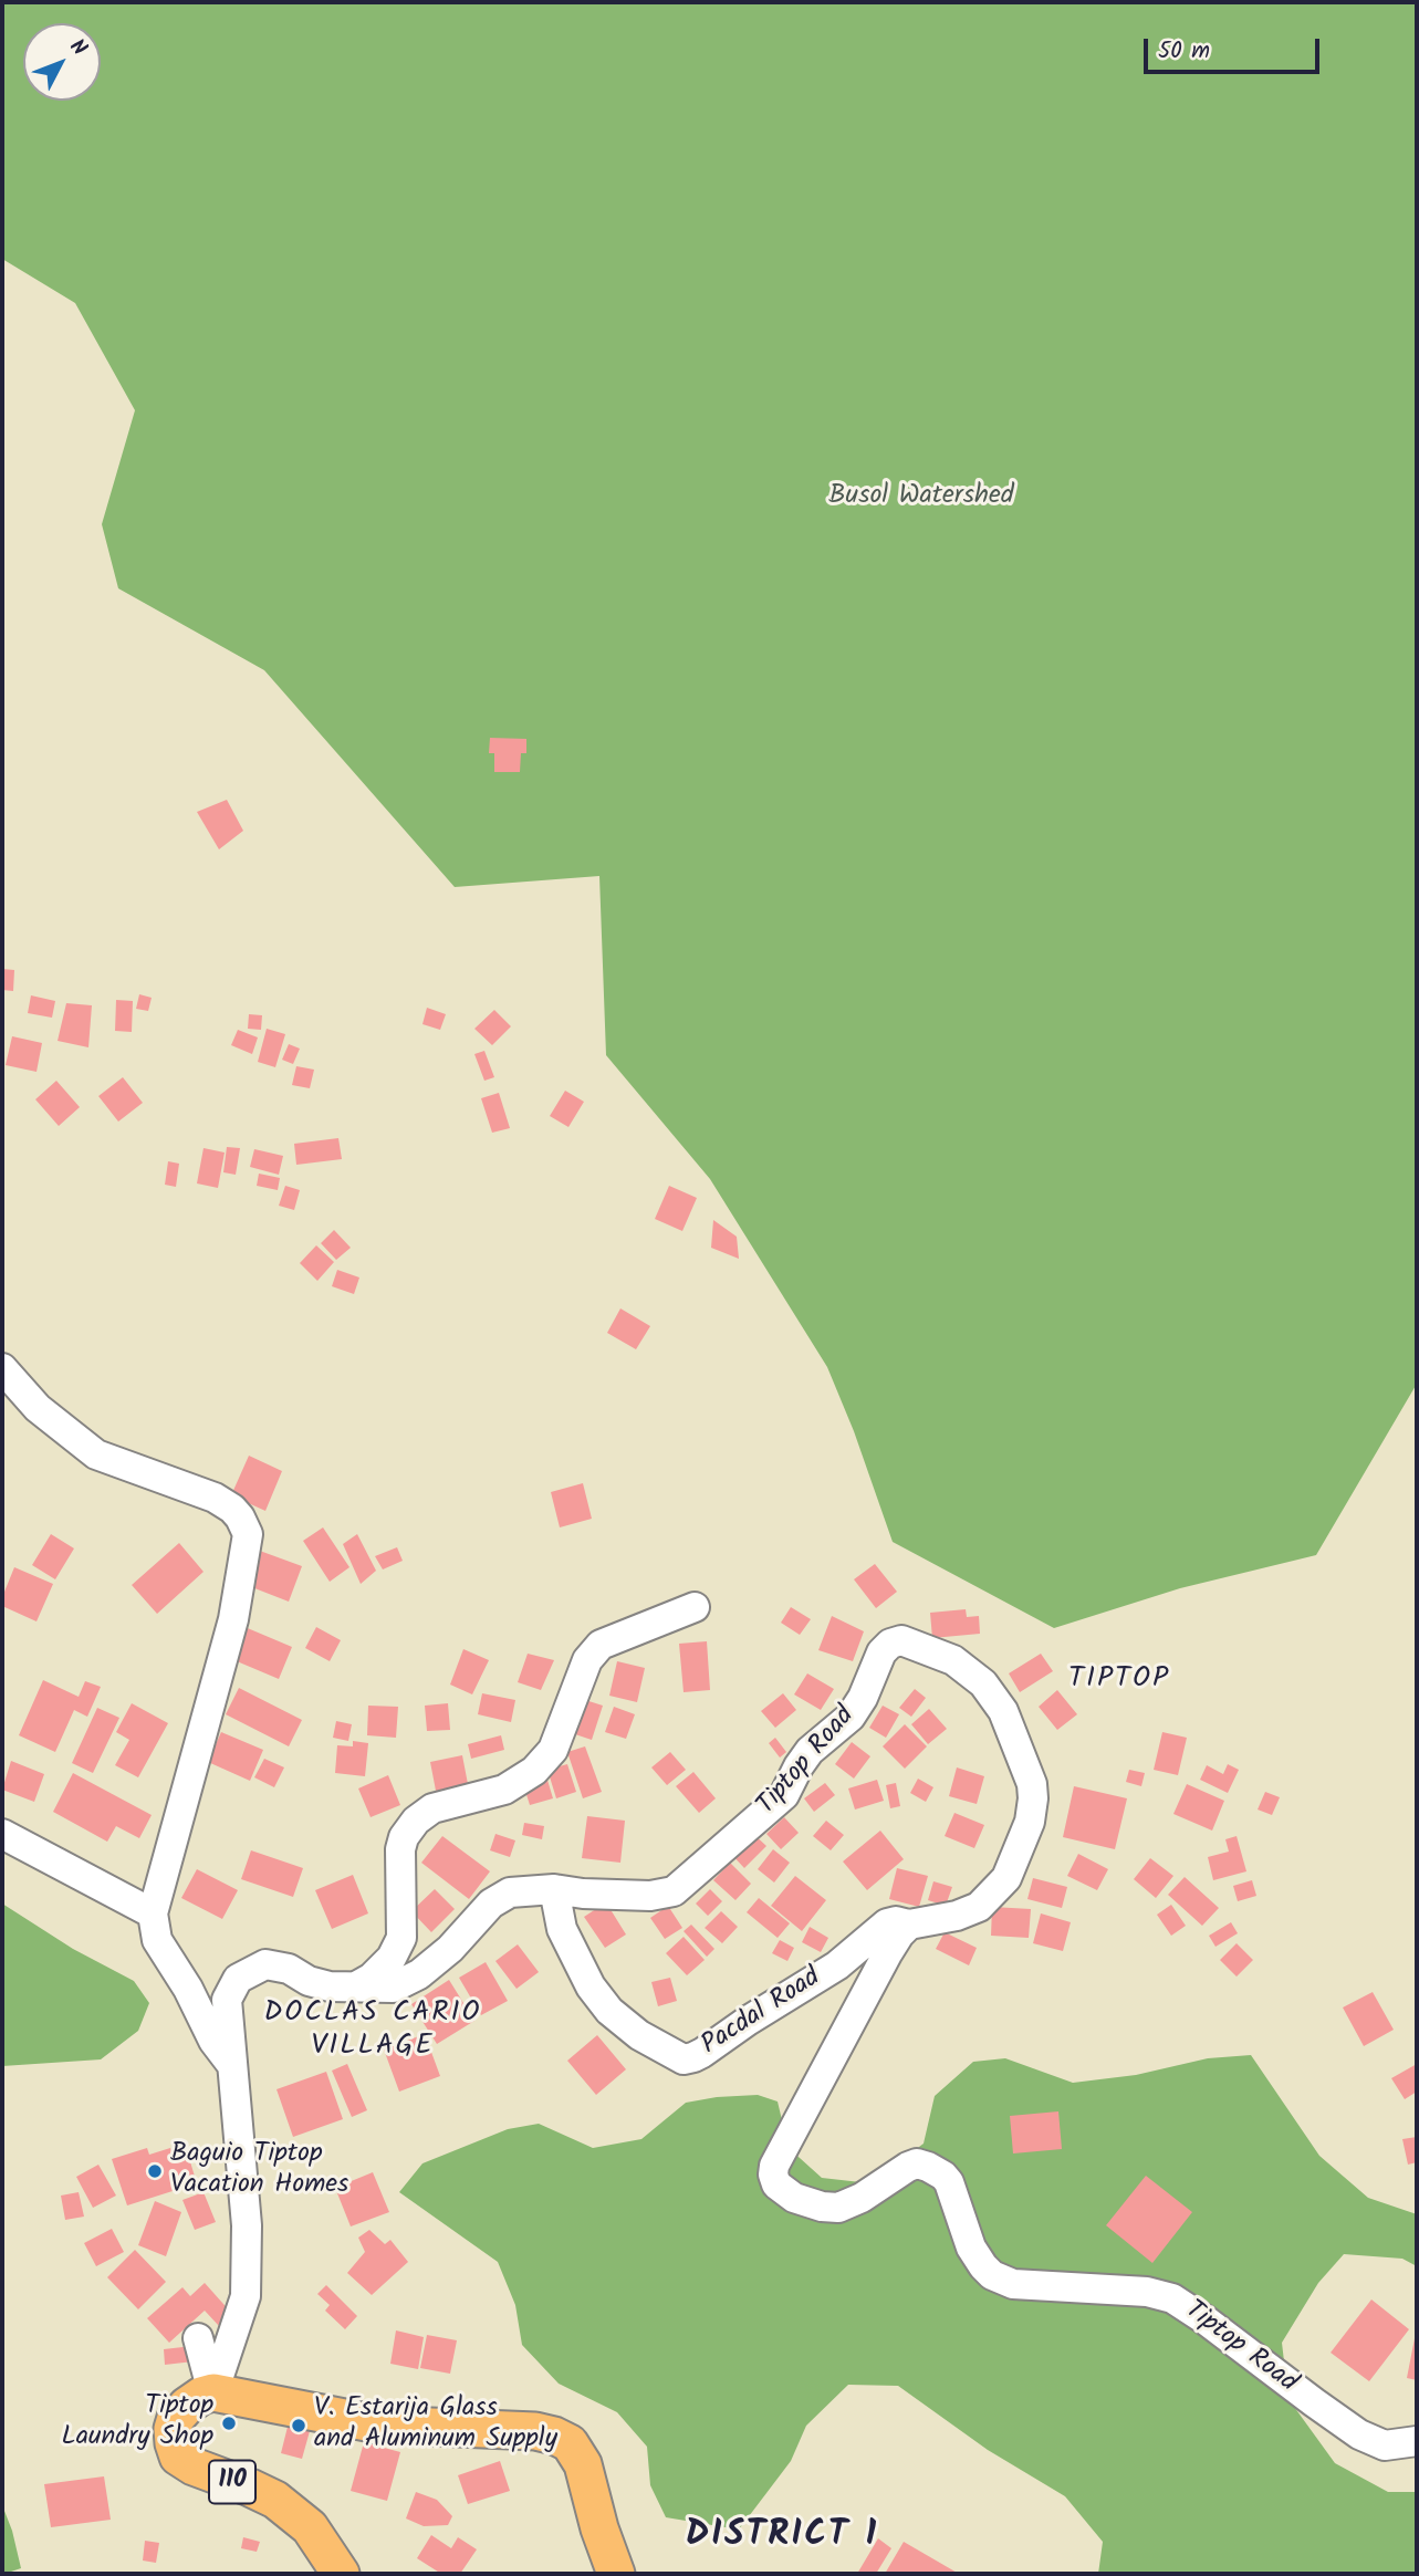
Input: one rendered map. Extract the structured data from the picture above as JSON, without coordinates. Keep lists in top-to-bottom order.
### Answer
{
  "streets": {
    "main road": ["110"],
    "street": ["Tiptop Road", "Pacdal Road"]
  },
  "crossings": [
    ["Tiptop Road", "Pacdal Road"],
    ["Tiptop Road", "110"]
  ],
  "districts": ["TIPTOP", "DOCLAS CARIO VILLAGE", "DISTRICT 1"],
  "parks": ["Busol Watershed"],
  "places": ["Baguio Tiptop Vacation Homes", "Tiptop Laundry Shop", "V. Estarija Glass and Aluminum Supply"],
  "scale_bar": "50 m",
  "north": "top right"
}
